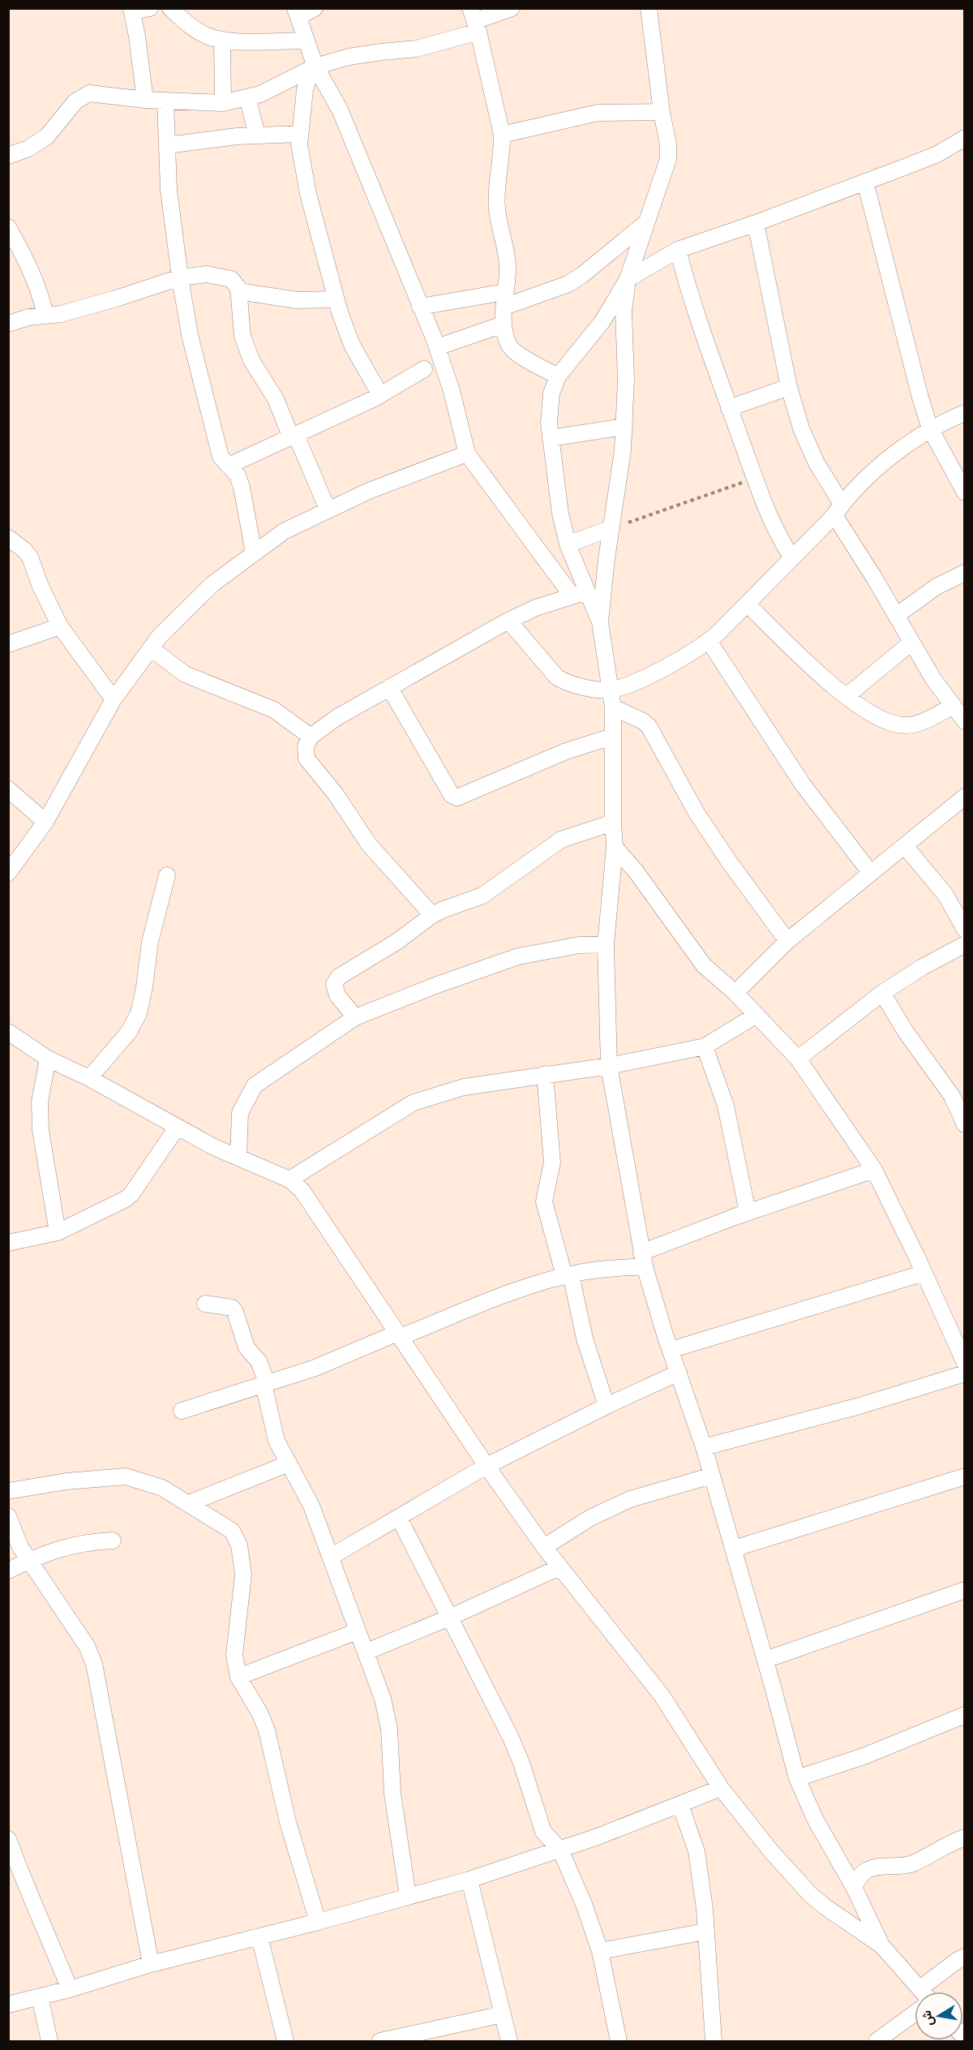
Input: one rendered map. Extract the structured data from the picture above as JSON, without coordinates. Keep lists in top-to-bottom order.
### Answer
{
  "north": "left"
}
